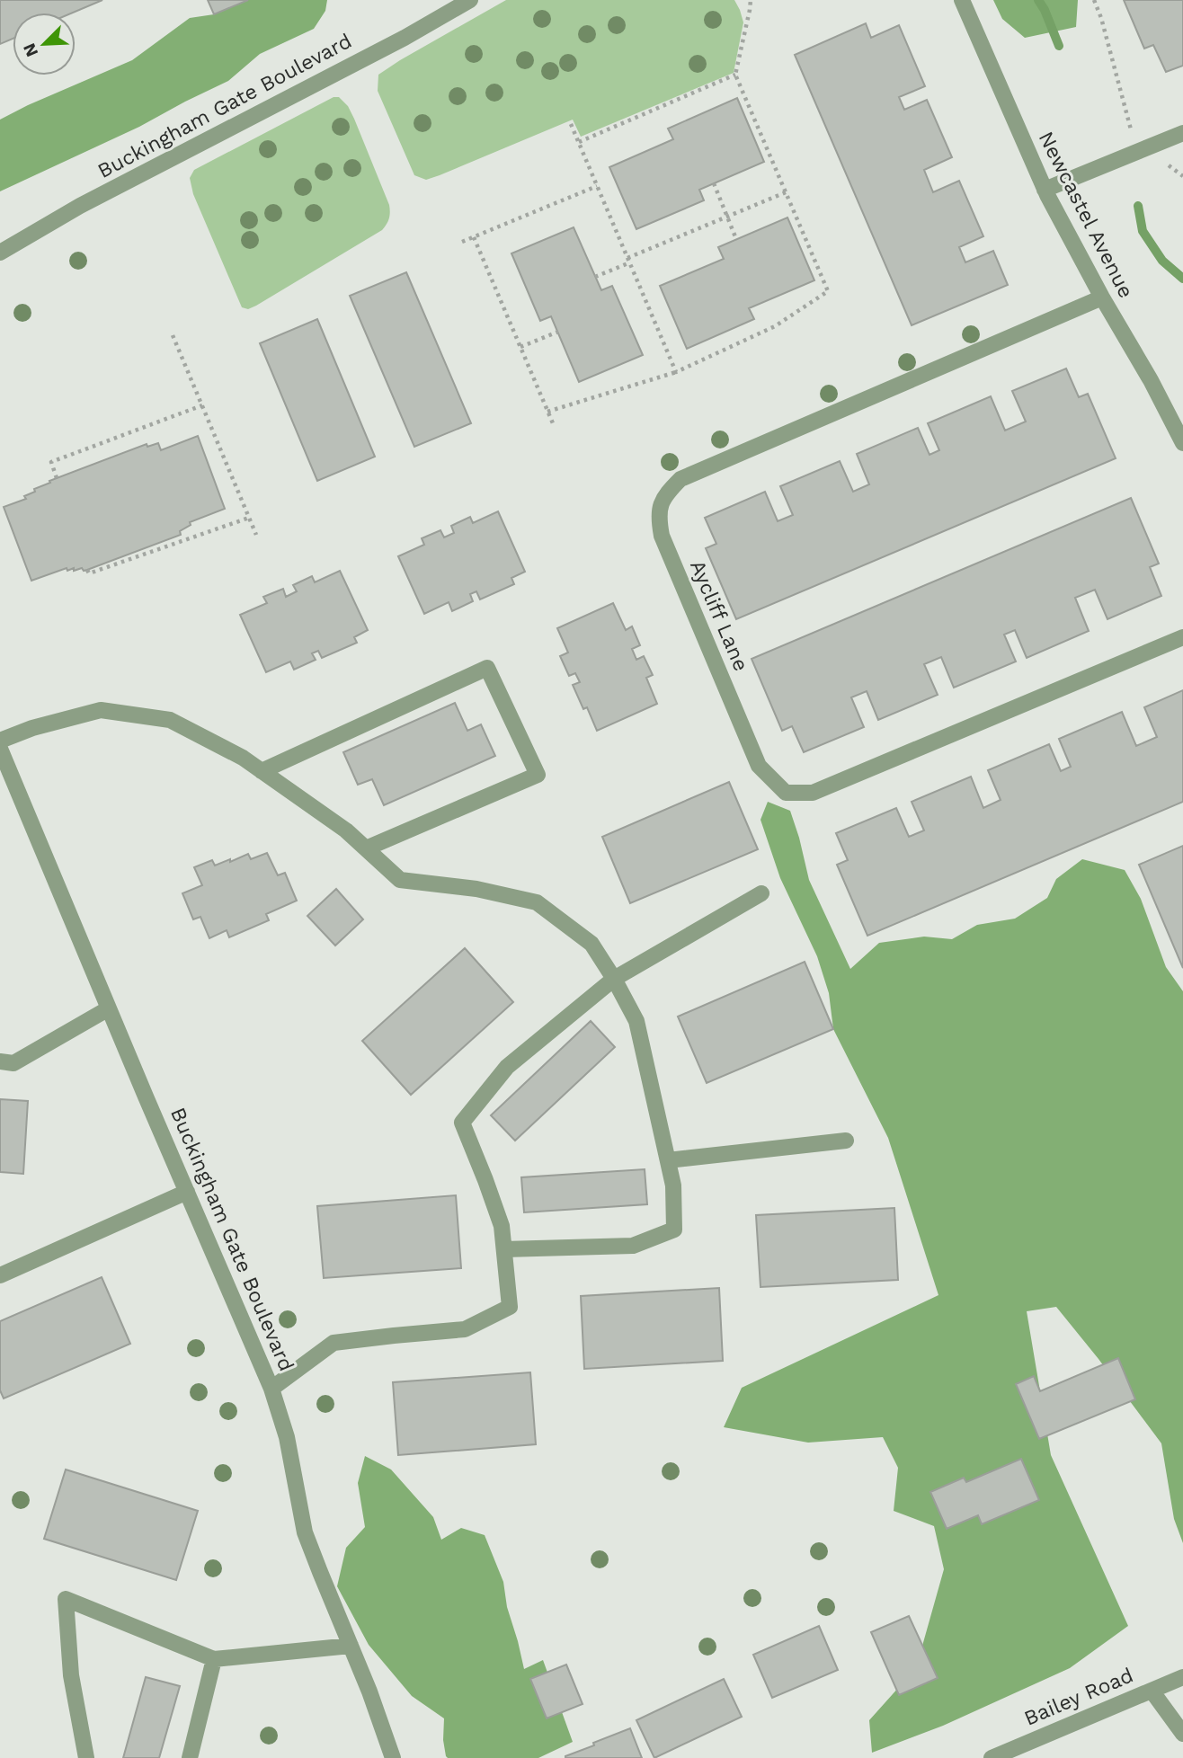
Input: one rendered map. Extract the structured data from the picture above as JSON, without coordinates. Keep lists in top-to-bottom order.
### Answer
{
  "streets": {
    "street": [
      "Buckingham Gate Boulevard",
      "Newcastel Avenue",
      "Aycliff Lane",
      "Bailey Road"
    ]
  },
  "crossings": [
    ["Newcastel Avenue", "Aycliff Lane"]
  ],
  "north": "bottom left"
}
